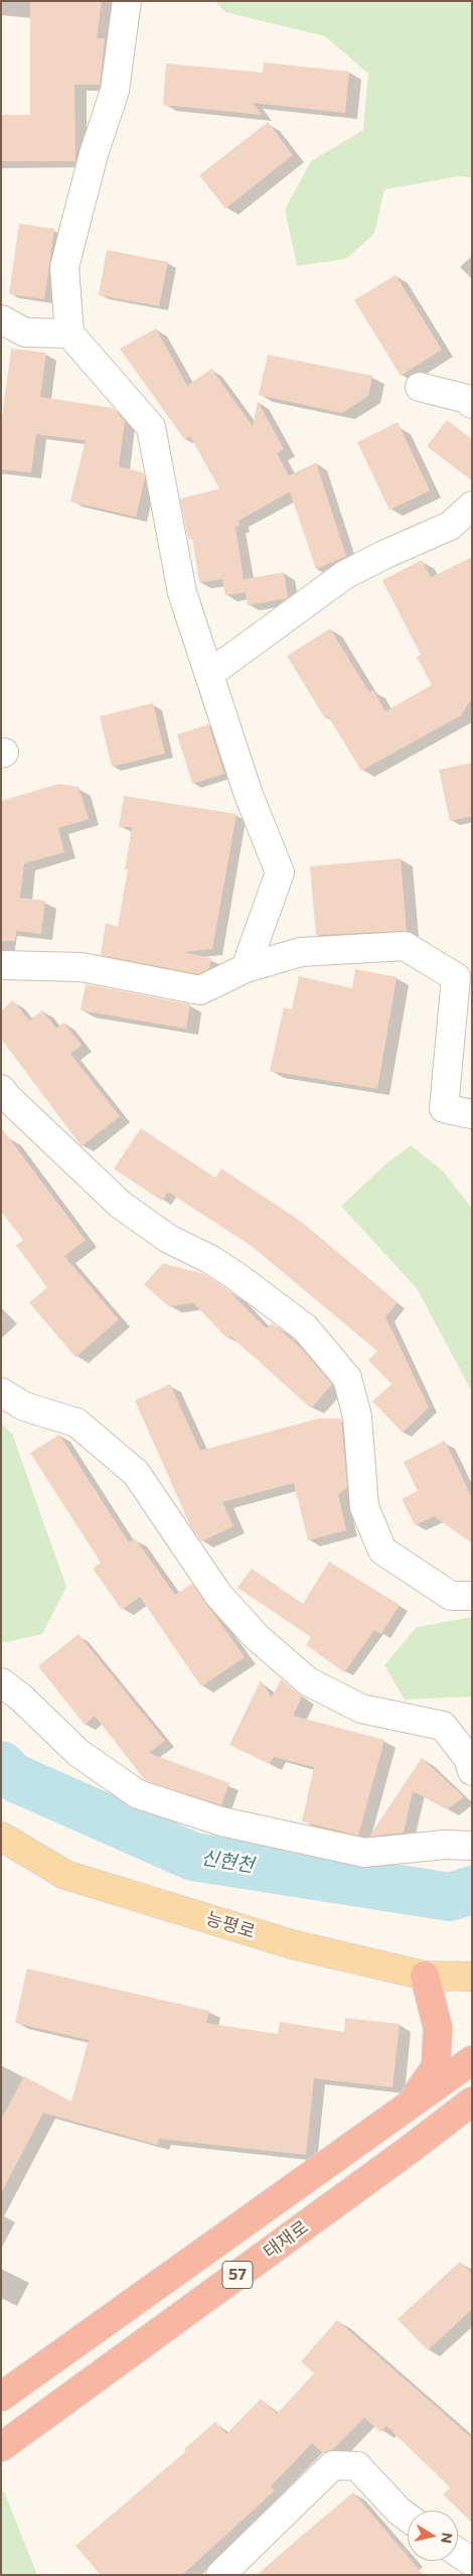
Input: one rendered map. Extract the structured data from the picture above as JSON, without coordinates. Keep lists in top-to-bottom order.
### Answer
{
  "streets": {
    "highway": ["태재로", "57"],
    "main road": ["능평로"]
  },
  "water": ["신현천"],
  "north": "right"
}
